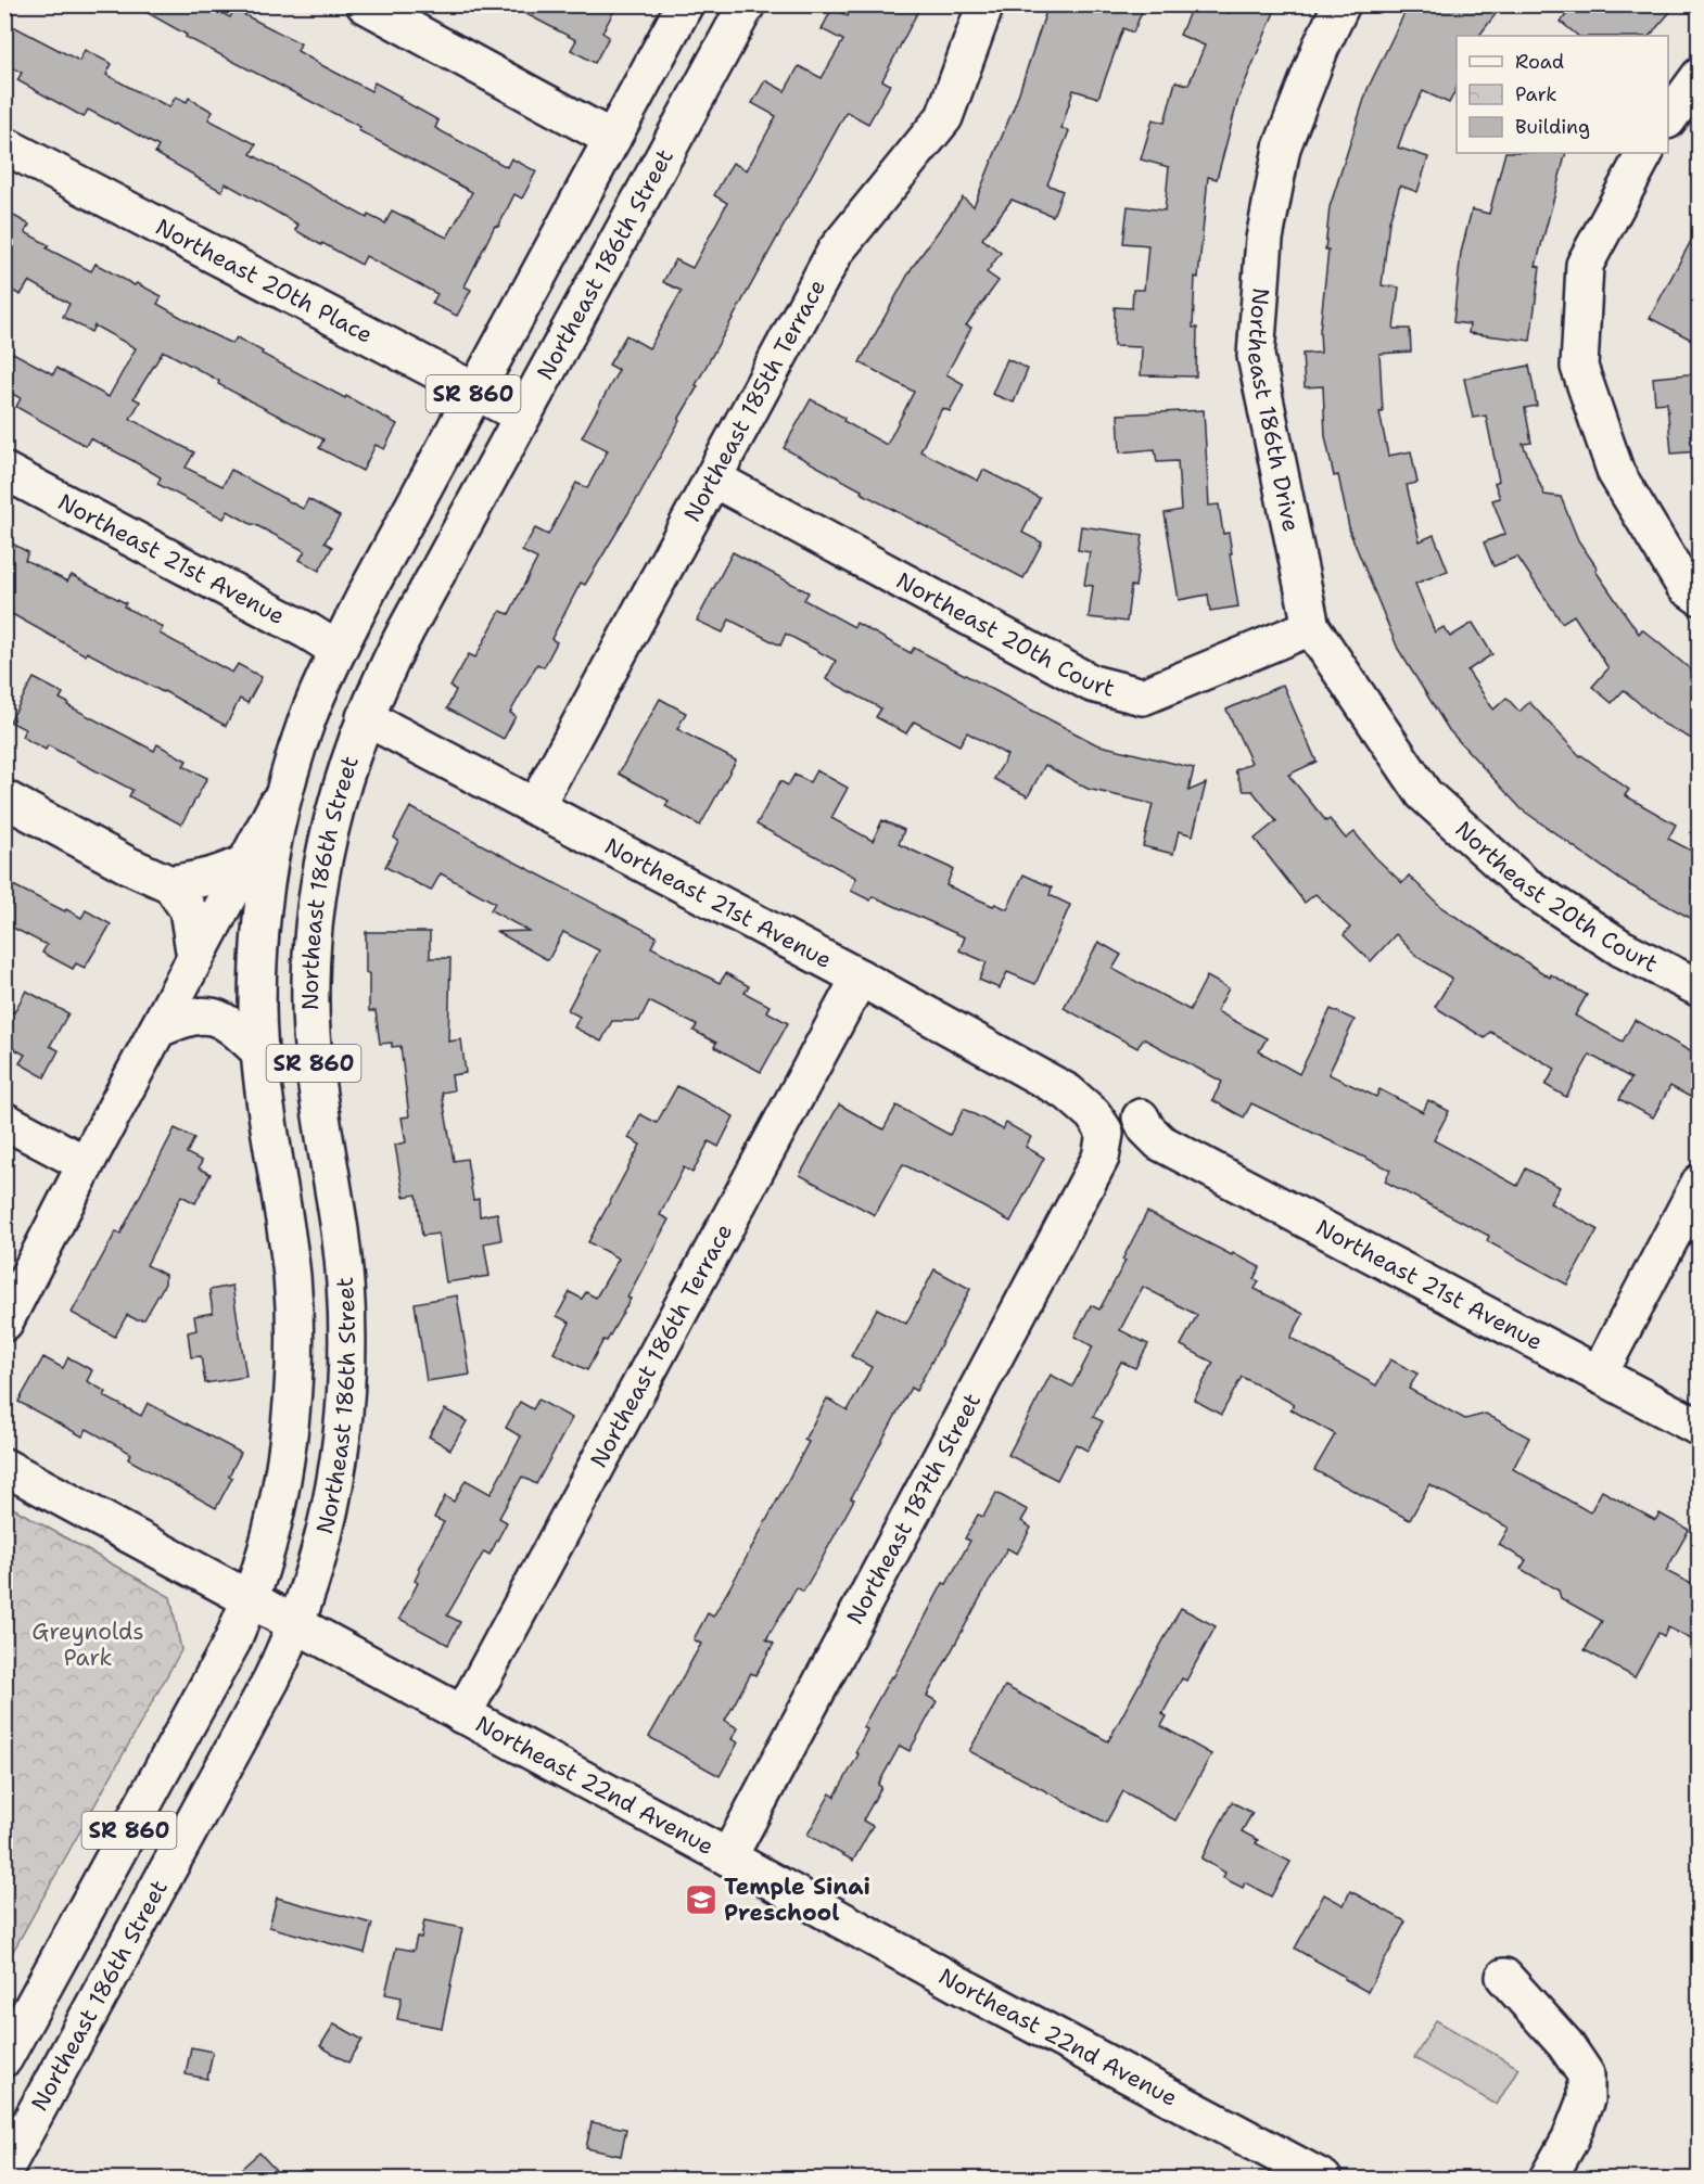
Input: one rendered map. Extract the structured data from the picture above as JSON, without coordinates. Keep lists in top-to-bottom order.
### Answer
{
  "streets": {
    "street": [
      "Northeast 186th Street",
      "Northeast 20th Place",
      "SR 860",
      "Northeast 185th Terrace",
      "Northeast 186th Drive",
      "Northeast 21st Avenue",
      "Northeast 20th Court",
      "Northeast 186th Terrace",
      "Northeast 187th Street",
      "Northeast 22nd Avenue"
    ]
  },
  "crossings": [
    ["Northeast 186th Street", "Northeast 20th Place"],
    ["Northeast 186th Street", "Northeast 21st Avenue"],
    ["Northeast 186th Street", "Northeast 22nd Avenue"],
    ["Northeast 185th Terrace", "Northeast 21st Avenue"],
    ["Northeast 185th Terrace", "Northeast 20th Court"],
    ["Northeast 186th Drive", "Northeast 20th Court"],
    ["Northeast 21st Avenue", "Northeast 186th Terrace"],
    ["Northeast 21st Avenue", "Northeast 187th Street"],
    ["Northeast 186th Terrace", "Northeast 22nd Avenue"],
    ["Northeast 187th Street", "Northeast 22nd Avenue"]
  ],
  "parks": ["Greynolds Park"],
  "places": {
    "school or university": ["Temple Sinai Preschool"]
  },
  "legend": ["Road", "Park", "Building"]
}
